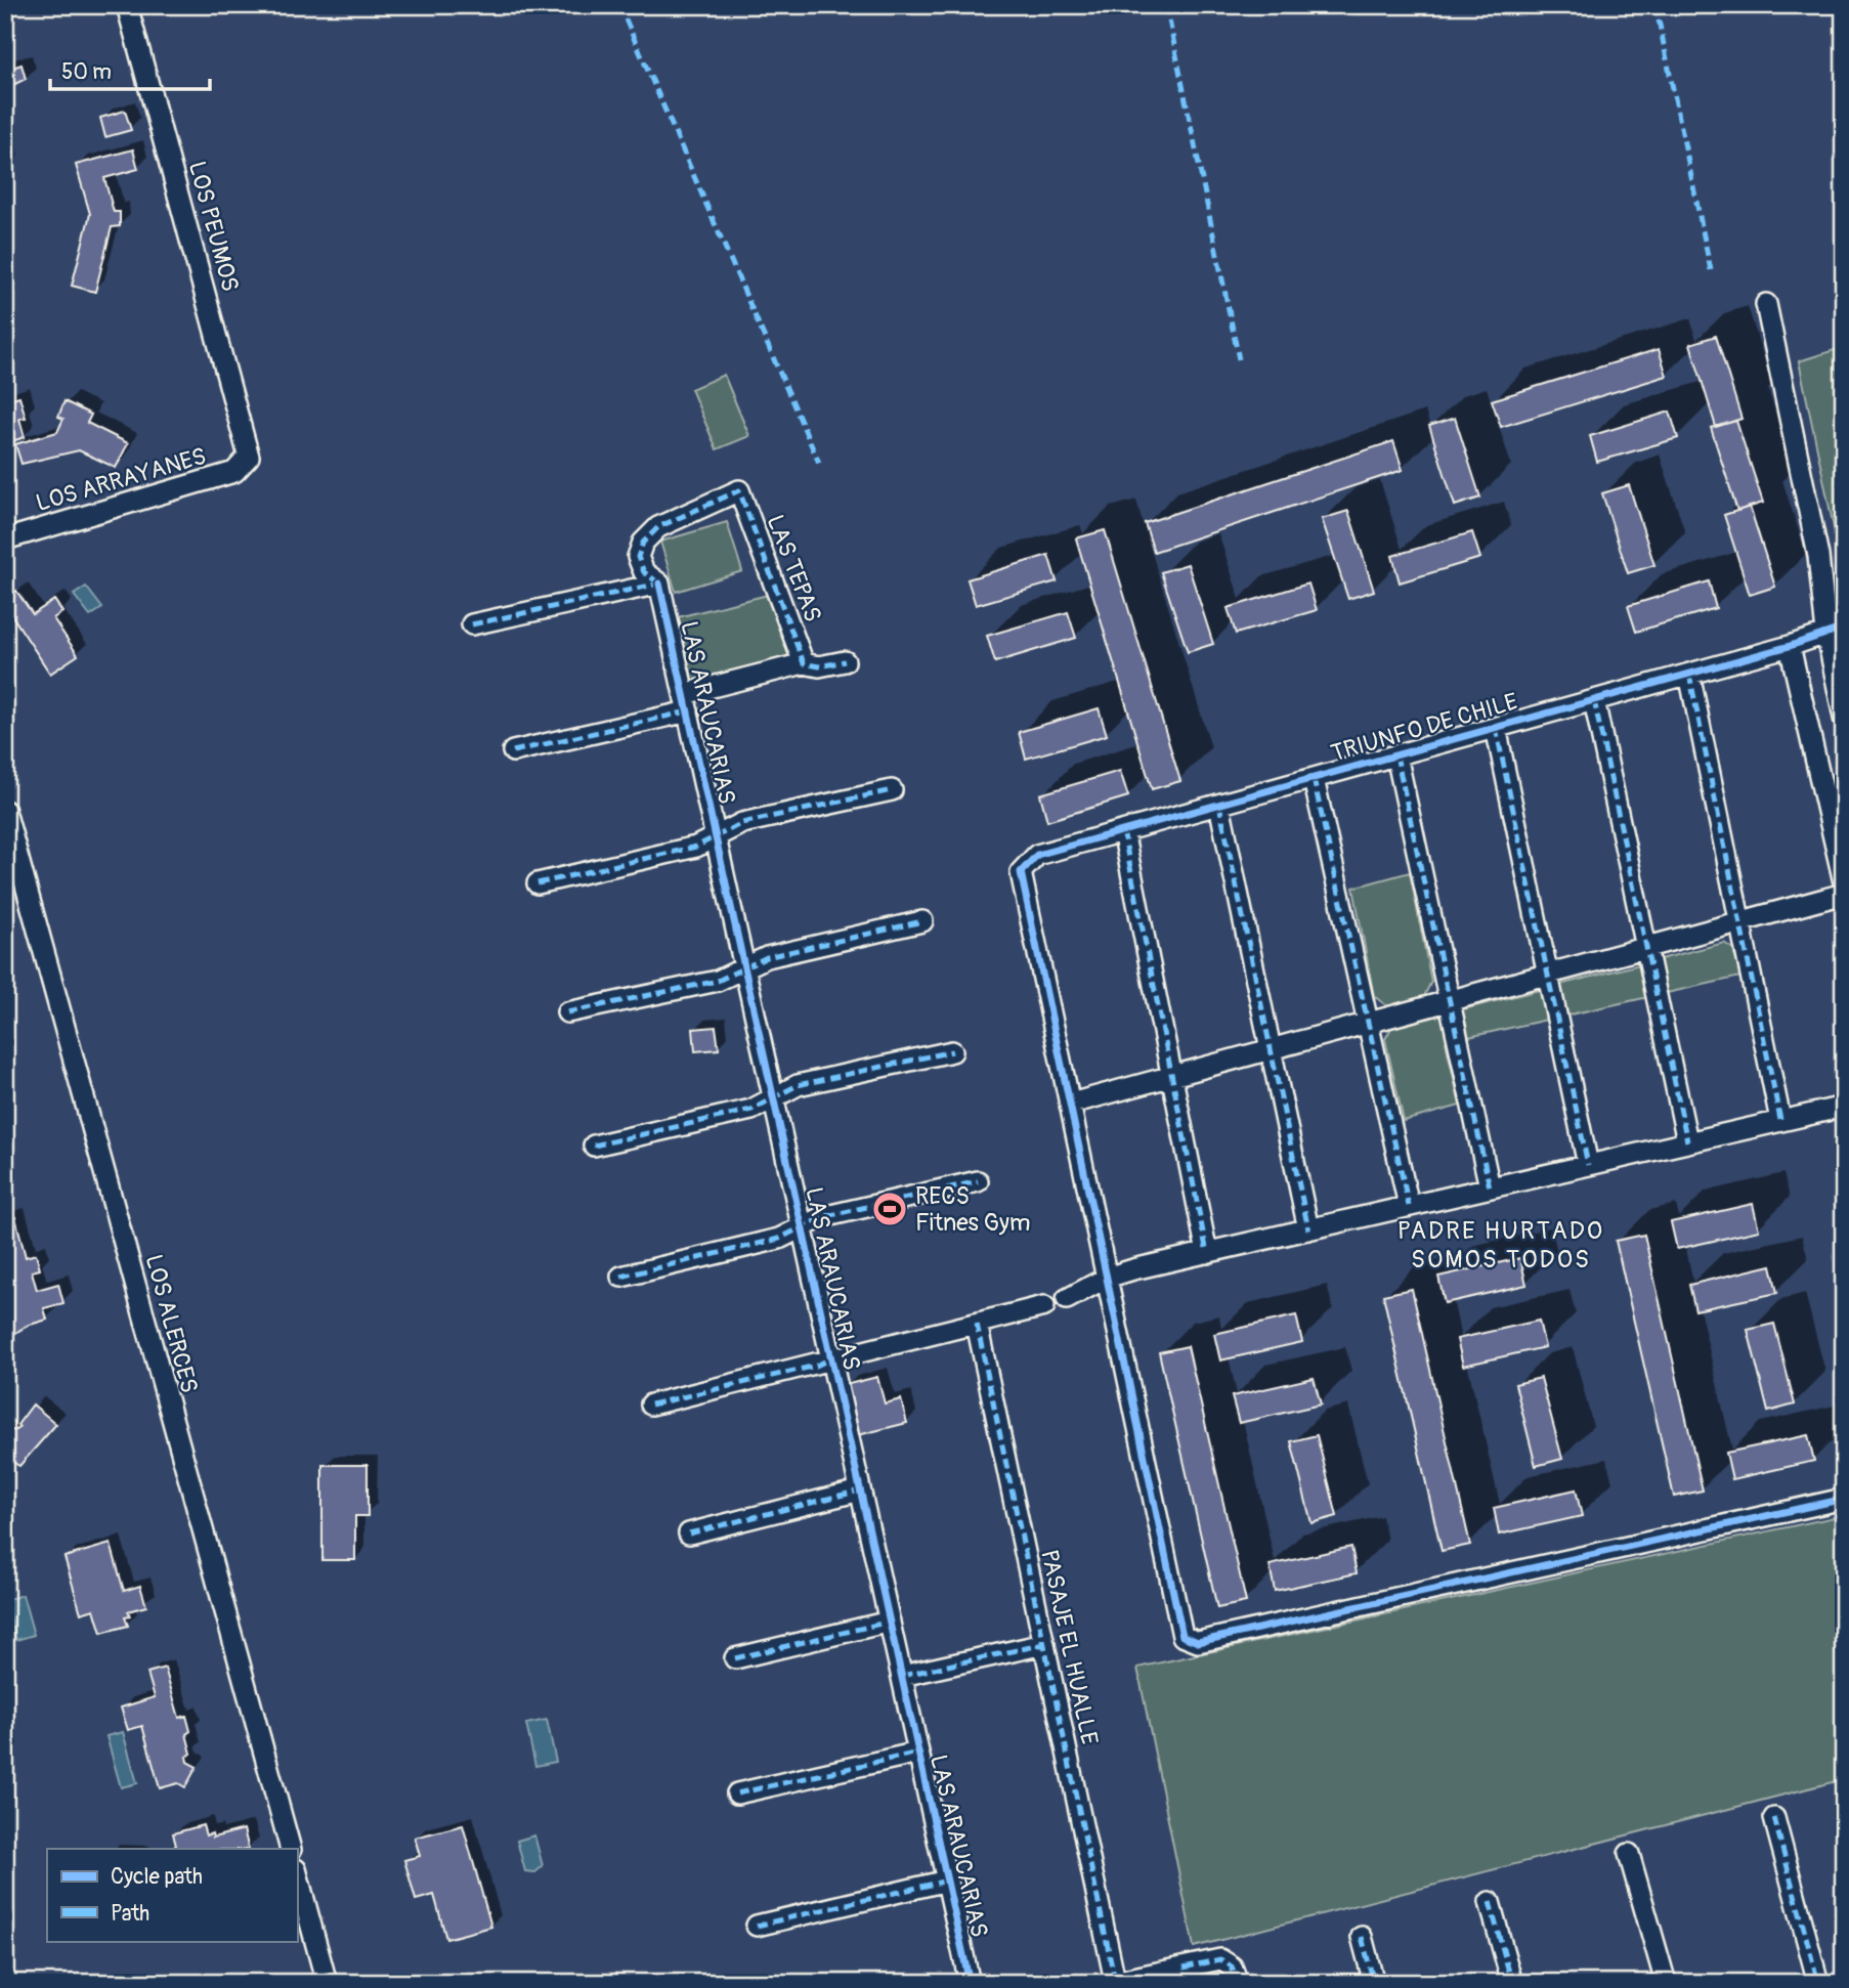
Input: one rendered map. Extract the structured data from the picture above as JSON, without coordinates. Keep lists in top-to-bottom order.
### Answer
{
  "streets": {
    "street": [
      "LOS PEUMOS",
      "LOS ARRAYANES",
      "LAS TEPAS",
      "LAS ARAUCARIAS",
      "TRIUNFO DE CHILE",
      "LOS ALERCES",
      "PASAJE EL HUALLE"
    ]
  },
  "crossings": [
    ["LOS PEUMOS", "LOS ARRAYANES"],
    ["LAS TEPAS", "LAS ARAUCARIAS"]
  ],
  "districts": ["PADRE HURTADO SOMOS TODOS"],
  "places": {
    "sports": ["RECS Fitnes Gym"]
  },
  "legend": ["Cycle path", "Path"],
  "scale_bar": "50 m"
}
